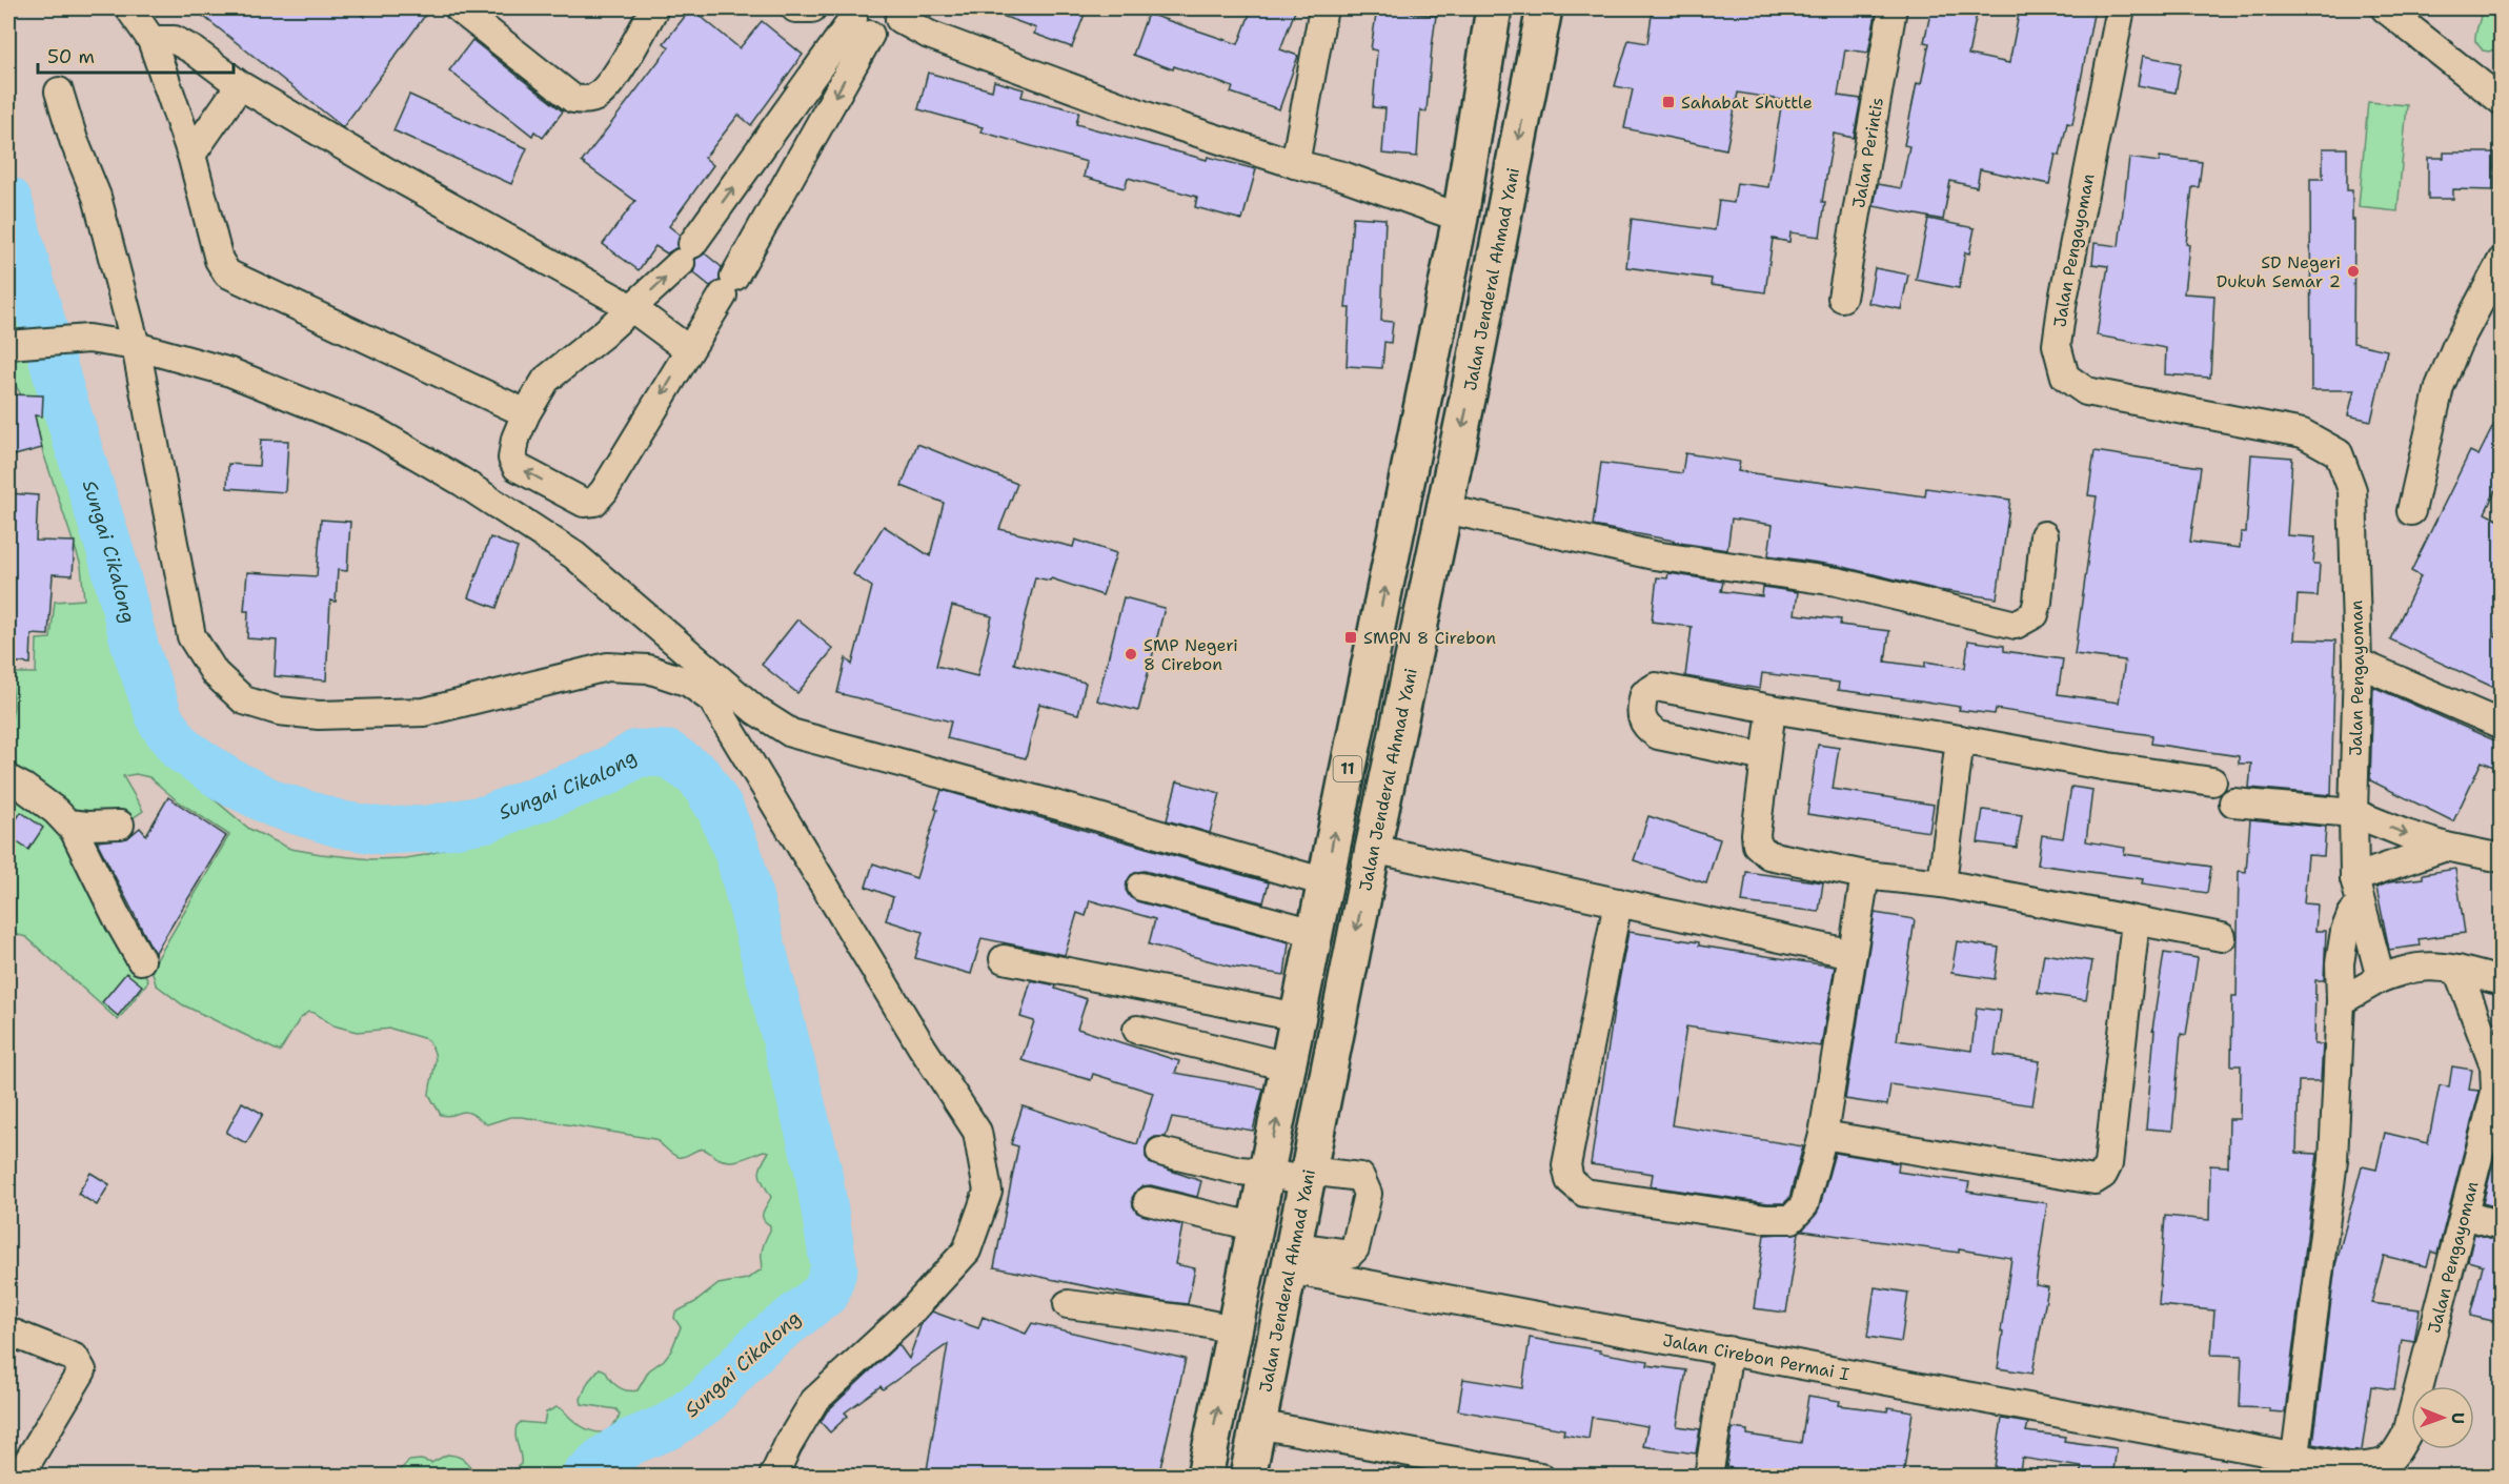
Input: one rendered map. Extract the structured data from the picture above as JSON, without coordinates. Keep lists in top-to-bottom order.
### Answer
{
  "streets": {
    "highway": ["Jalan Jenderal Ahmad Yani", "11"],
    "street": ["Jalan Perintis", "Jalan Pengayoman", "Jalan Cirebon Permai I"]
  },
  "crossings": [
    ["Jalan Pengayoman", "Jalan Cirebon Permai I"],
    ["Jalan Jenderal Ahmad Yani", "Jalan Cirebon Permai I"]
  ],
  "water": ["Sungai Cikalong"],
  "places": {
    "transit": ["Sahabat Shuttle", "SMPN 8 Cirebon"],
    "other": ["SD Negeri Dukuh Semar 2", "SMP Negeri 8 Cirebon"]
  },
  "scale_bar": "50 m",
  "north": "right"
}
